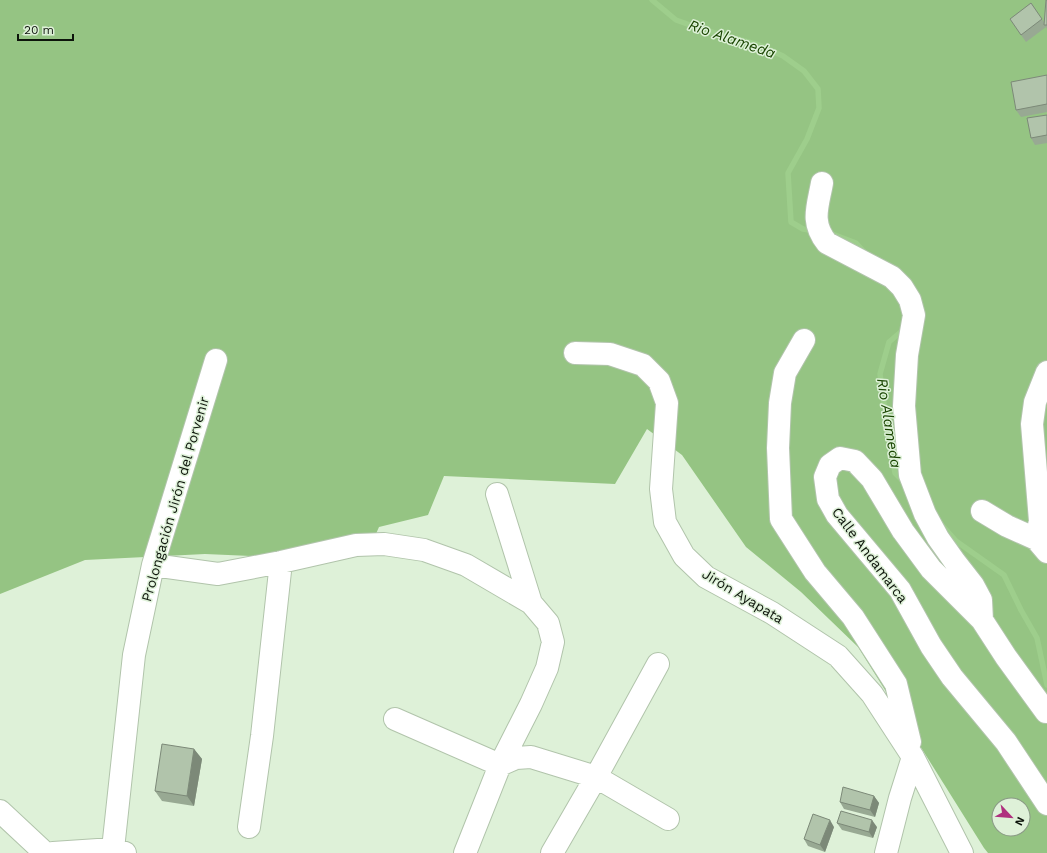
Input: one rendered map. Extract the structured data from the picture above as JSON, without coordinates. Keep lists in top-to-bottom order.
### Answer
{
  "streets": {
    "street": ["Prolongación Jirón del Porvenir", "Calle Andamarca", "Jirón Ayapata"]
  },
  "water": ["Rio Alameda"],
  "scale_bar": "20 m",
  "north": "bottom right"
}
